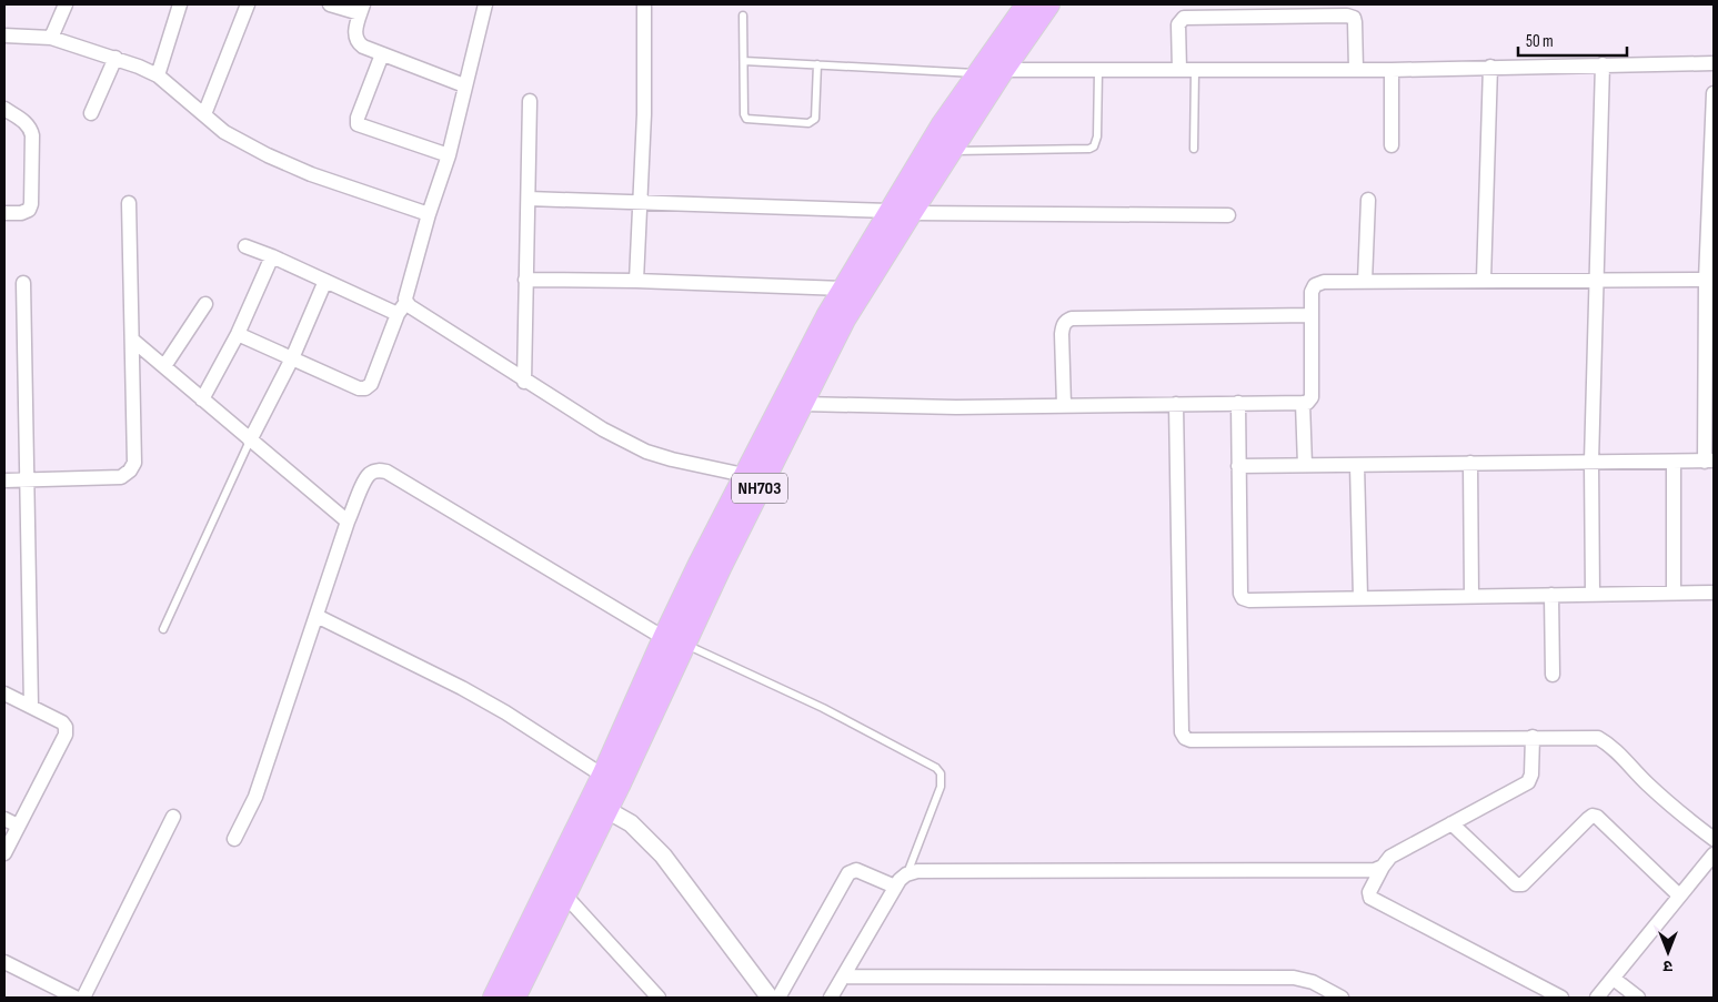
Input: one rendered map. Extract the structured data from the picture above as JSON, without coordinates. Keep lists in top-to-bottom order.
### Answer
{
  "streets": {
    "highway": ["NH703"]
  },
  "scale_bar": "50 m",
  "north": "bottom"
}
